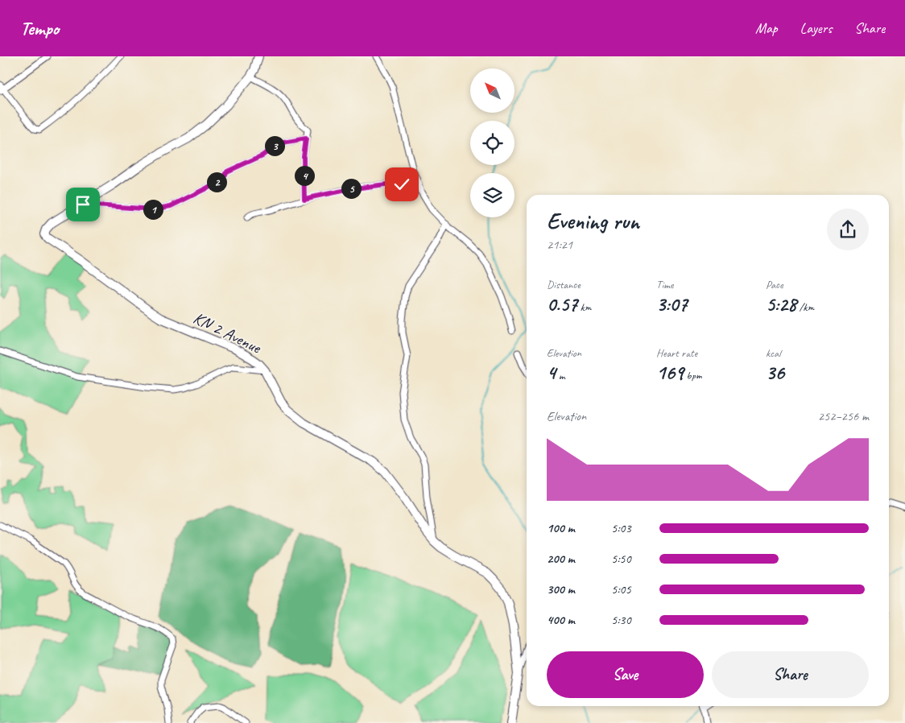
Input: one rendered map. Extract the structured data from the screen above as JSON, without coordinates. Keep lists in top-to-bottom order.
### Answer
{
  "streets": {
    "main road": ["KN 2 Avenue"]
  },
  "north": "top left",
  "page": {
    "header": "Tempo",
    "nav": ["Map", "Layers", "Share"],
    "pins": [
      "3",
      "4",
      "2",
      "5",
      "1"
    ],
    "heading": ["Evening run", "21:21"],
    "stats": [
      ["Distance", "0.57 km"],
      ["Time", "3:07"],
      ["Pace", "5:28 /km"],
      ["Elevation", "4 m"],
      ["Heart rate", "169 bpm"],
      ["kcal", "36"]
    ],
    "chart": ["Elevation", "252–256 m"],
    "list": [
      {
        "name": "100 m",
        "note": "5:03"
      },
      {
        "name": "200 m",
        "note": "5:50"
      },
      {
        "name": "300 m",
        "note": "5:05"
      },
      {
        "name": "400 m",
        "note": "5:30"
      }
    ],
    "buttons": ["Save", "Share"]
  }
}
